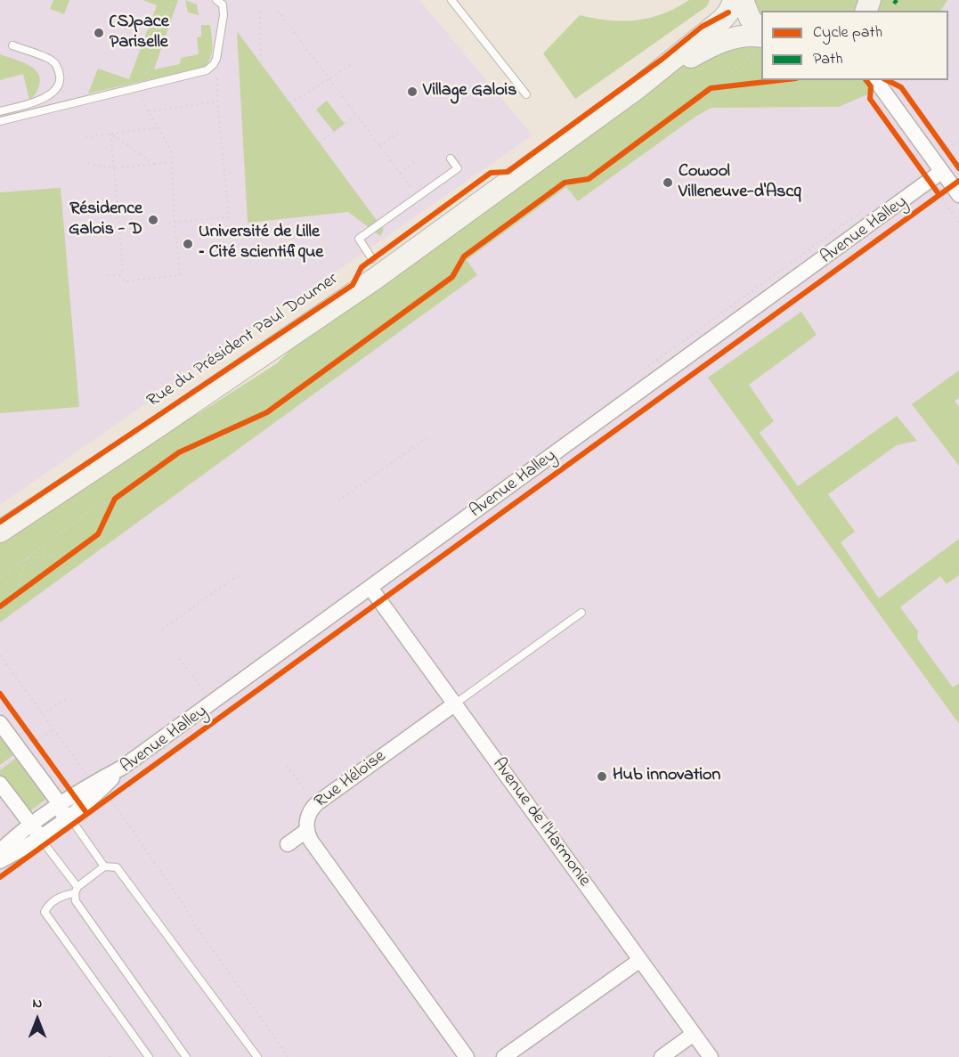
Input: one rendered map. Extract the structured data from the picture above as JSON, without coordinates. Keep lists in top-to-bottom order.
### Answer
{
  "streets": {
    "main road": ["Rue du Président Paul Doumer"],
    "street": ["Avenue Halley", "Rue Héloise", "Avenue de l'Harmonie"]
  },
  "crossings": [
    ["Avenue Halley", "Avenue de l'Harmonie"],
    ["Rue Héloise", "Avenue de l'Harmonie"]
  ],
  "places": [
    "(S)pace Pariselle",
    "Village Galois",
    "Cowool Villeneuve-d'Ascq",
    "Résidence Galois - D",
    "Université de Lille ‐ Cité scientifique",
    "Hub innovation"
  ],
  "legend": ["Cycle path", "Path"],
  "north": "top"
}
